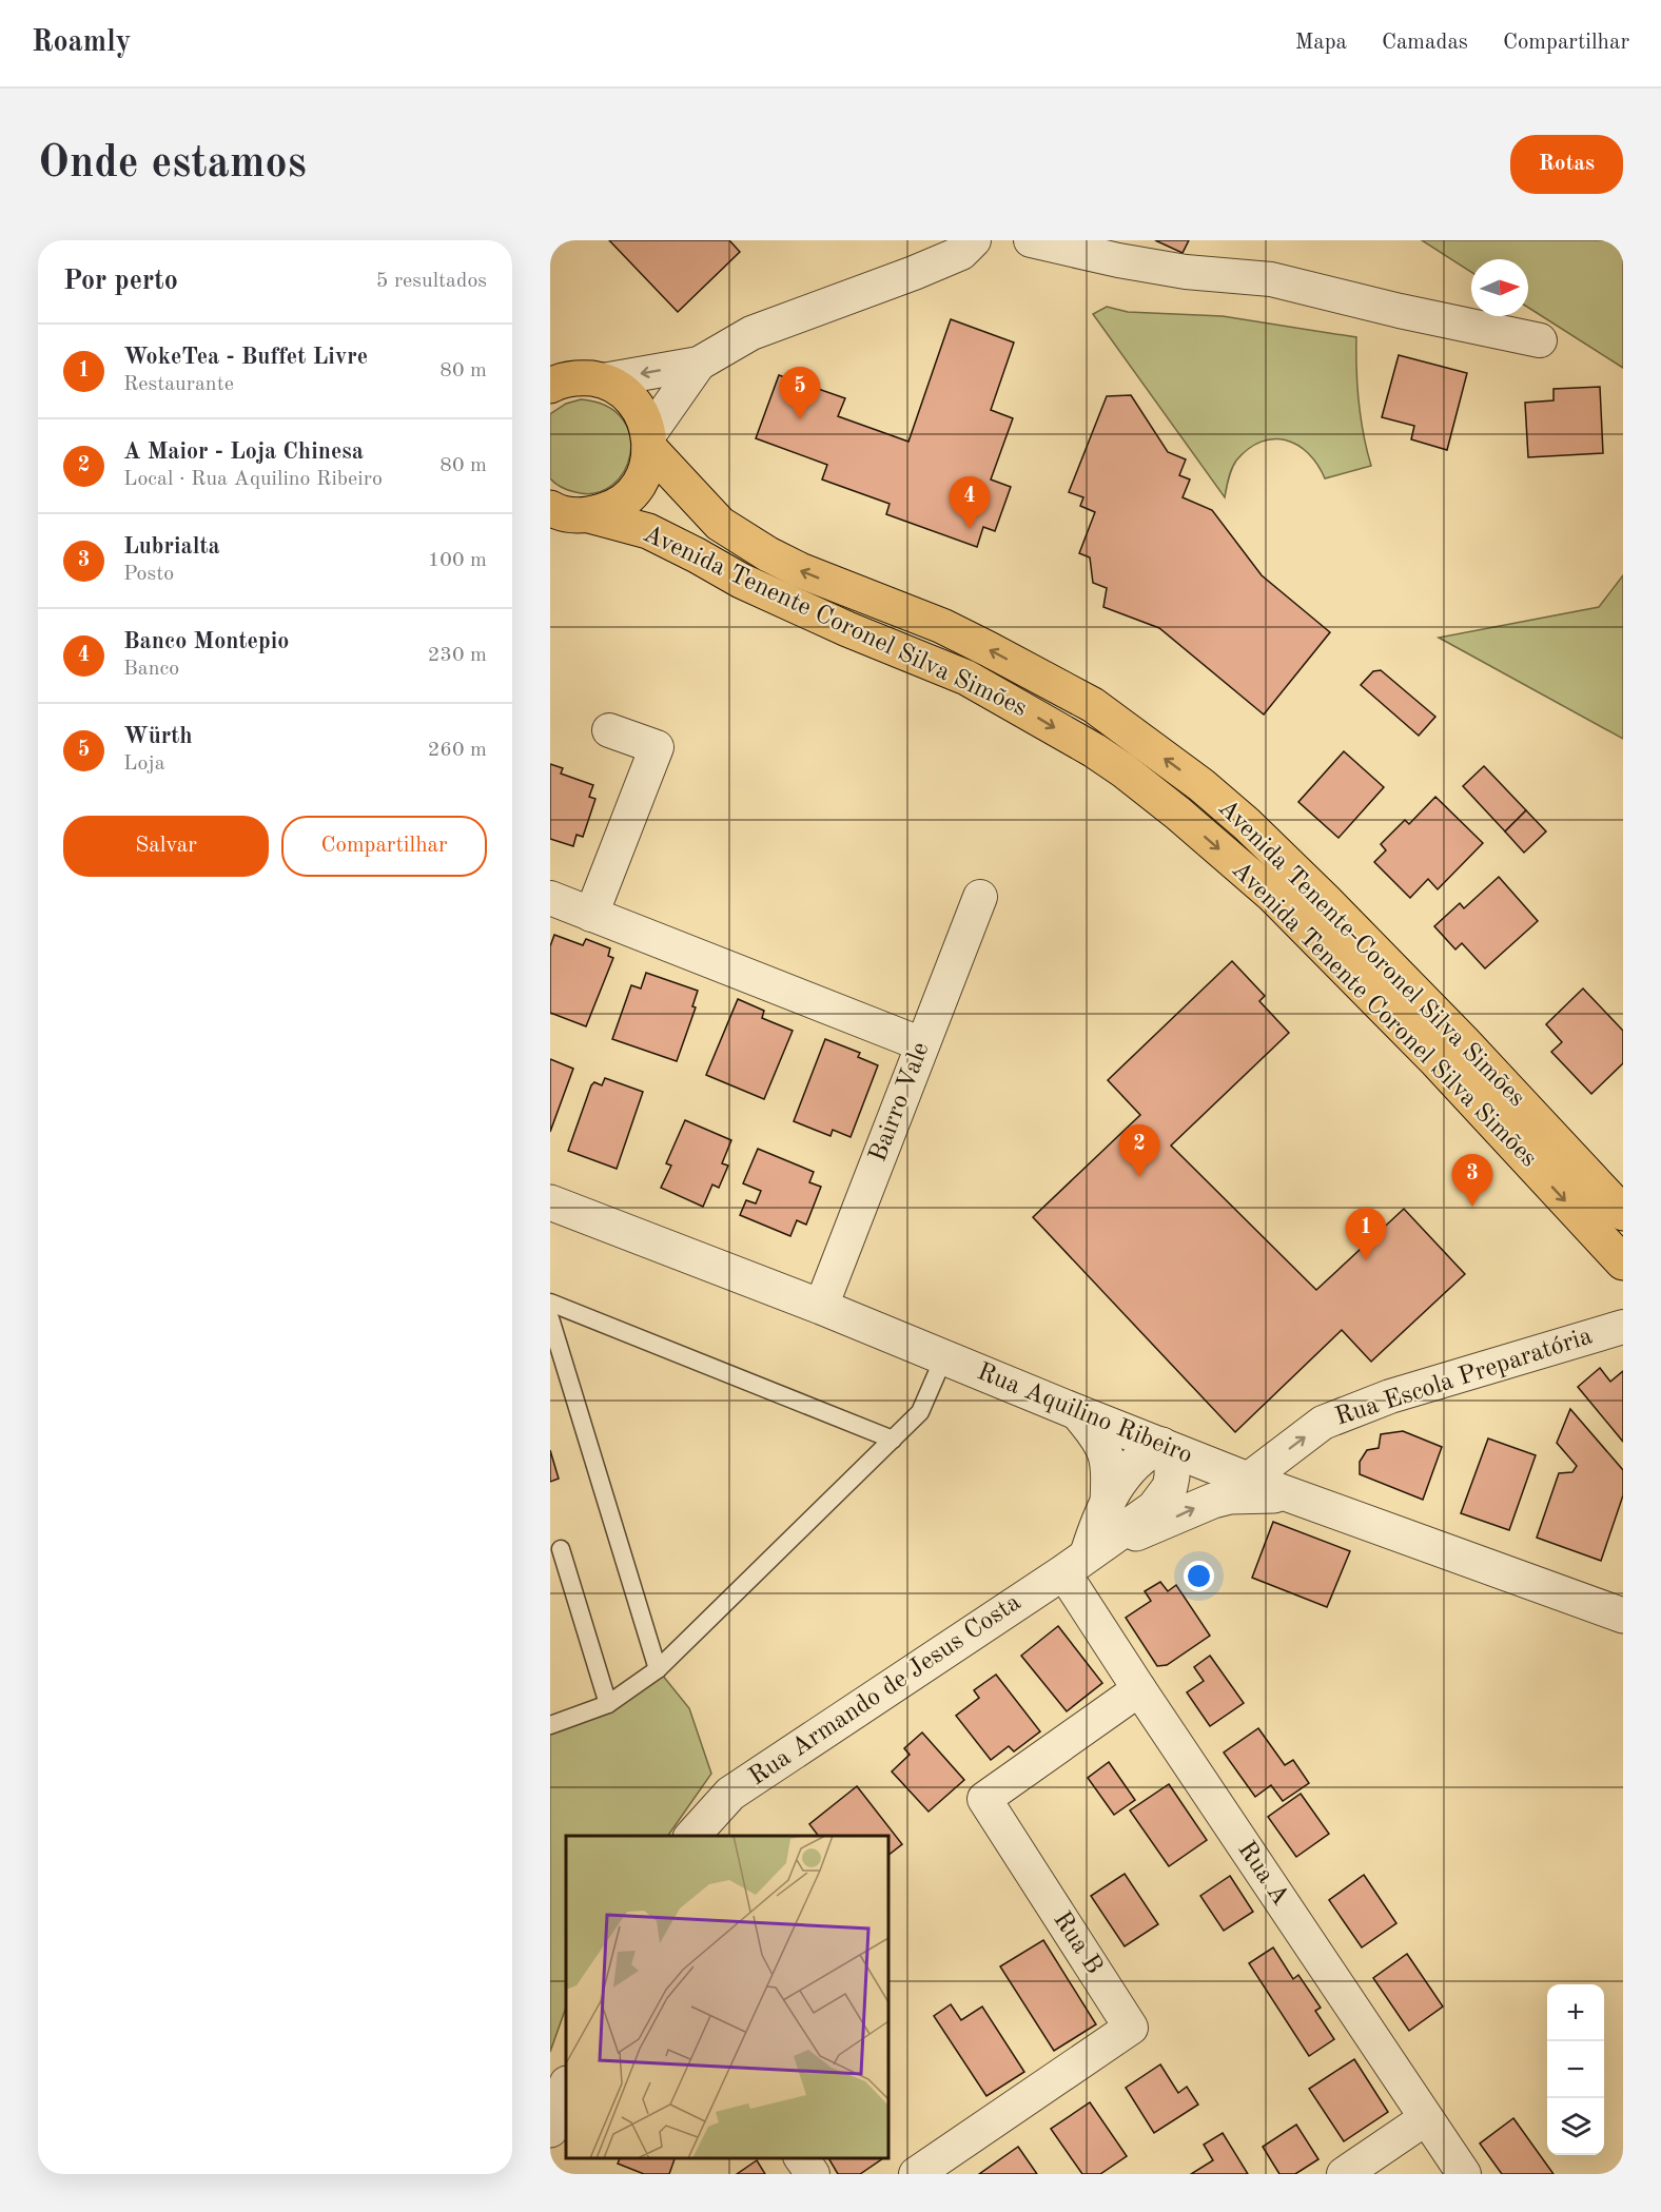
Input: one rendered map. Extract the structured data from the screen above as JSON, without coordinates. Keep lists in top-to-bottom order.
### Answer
{
  "streets": {
    "main road": ["Avenida Tenente Coronel Silva Simões", "Avenida Tenente-Coronel Silva Simões"],
    "street": [
      "Bairro Vale",
      "Rua Escola Preparatória",
      "Rua Aquilino Ribeiro",
      "Rua Armando de Jesus Costa",
      "Rua A",
      "Rua B"
    ]
  },
  "crossings": [
    ["Bairro Vale", "Rua Aquilino Ribeiro"],
    ["Rua Escola Preparatória", "Rua Aquilino Ribeiro"],
    ["Rua Armando de Jesus Costa", "Rua A"],
    ["Rua A", "Rua B"]
  ],
  "one_way": ["Avenida Tenente Coronel Silva Simões", "Avenida Tenente-Coronel Silva Simões", "Rua Escola Preparatória"],
  "north": "right",
  "page": {
    "header": "Roamly",
    "nav": ["Mapa", "Camadas", "Compartilhar"],
    "buttons": [
      "Rotas",
      ["Salvar", "Compartilhar"]
    ],
    "title": "Onde estamos",
    "heading": ["Por perto", "5 resultados"],
    "list": [
      {
        "mark": "1",
        "name": "WokeTea - Buffet Livre",
        "note": "Restaurante",
        "value": "80 m"
      },
      {
        "mark": "2",
        "name": "A Maior - Loja Chinesa",
        "note": "Local · Rua Aquilino Ribeiro",
        "value": "80 m"
      },
      {
        "mark": "3",
        "name": "Lubrialta",
        "note": "Posto",
        "value": "100 m"
      },
      {
        "mark": "4",
        "name": "Banco Montepio",
        "note": "Banco",
        "value": "230 m"
      },
      {
        "mark": "5",
        "name": "Würth",
        "note": "Loja",
        "value": "260 m"
      }
    ],
    "pins": [
      "5",
      "4",
      "2",
      "3",
      "1"
    ],
    "map_buttons": ["+", "−"]
  }
}
